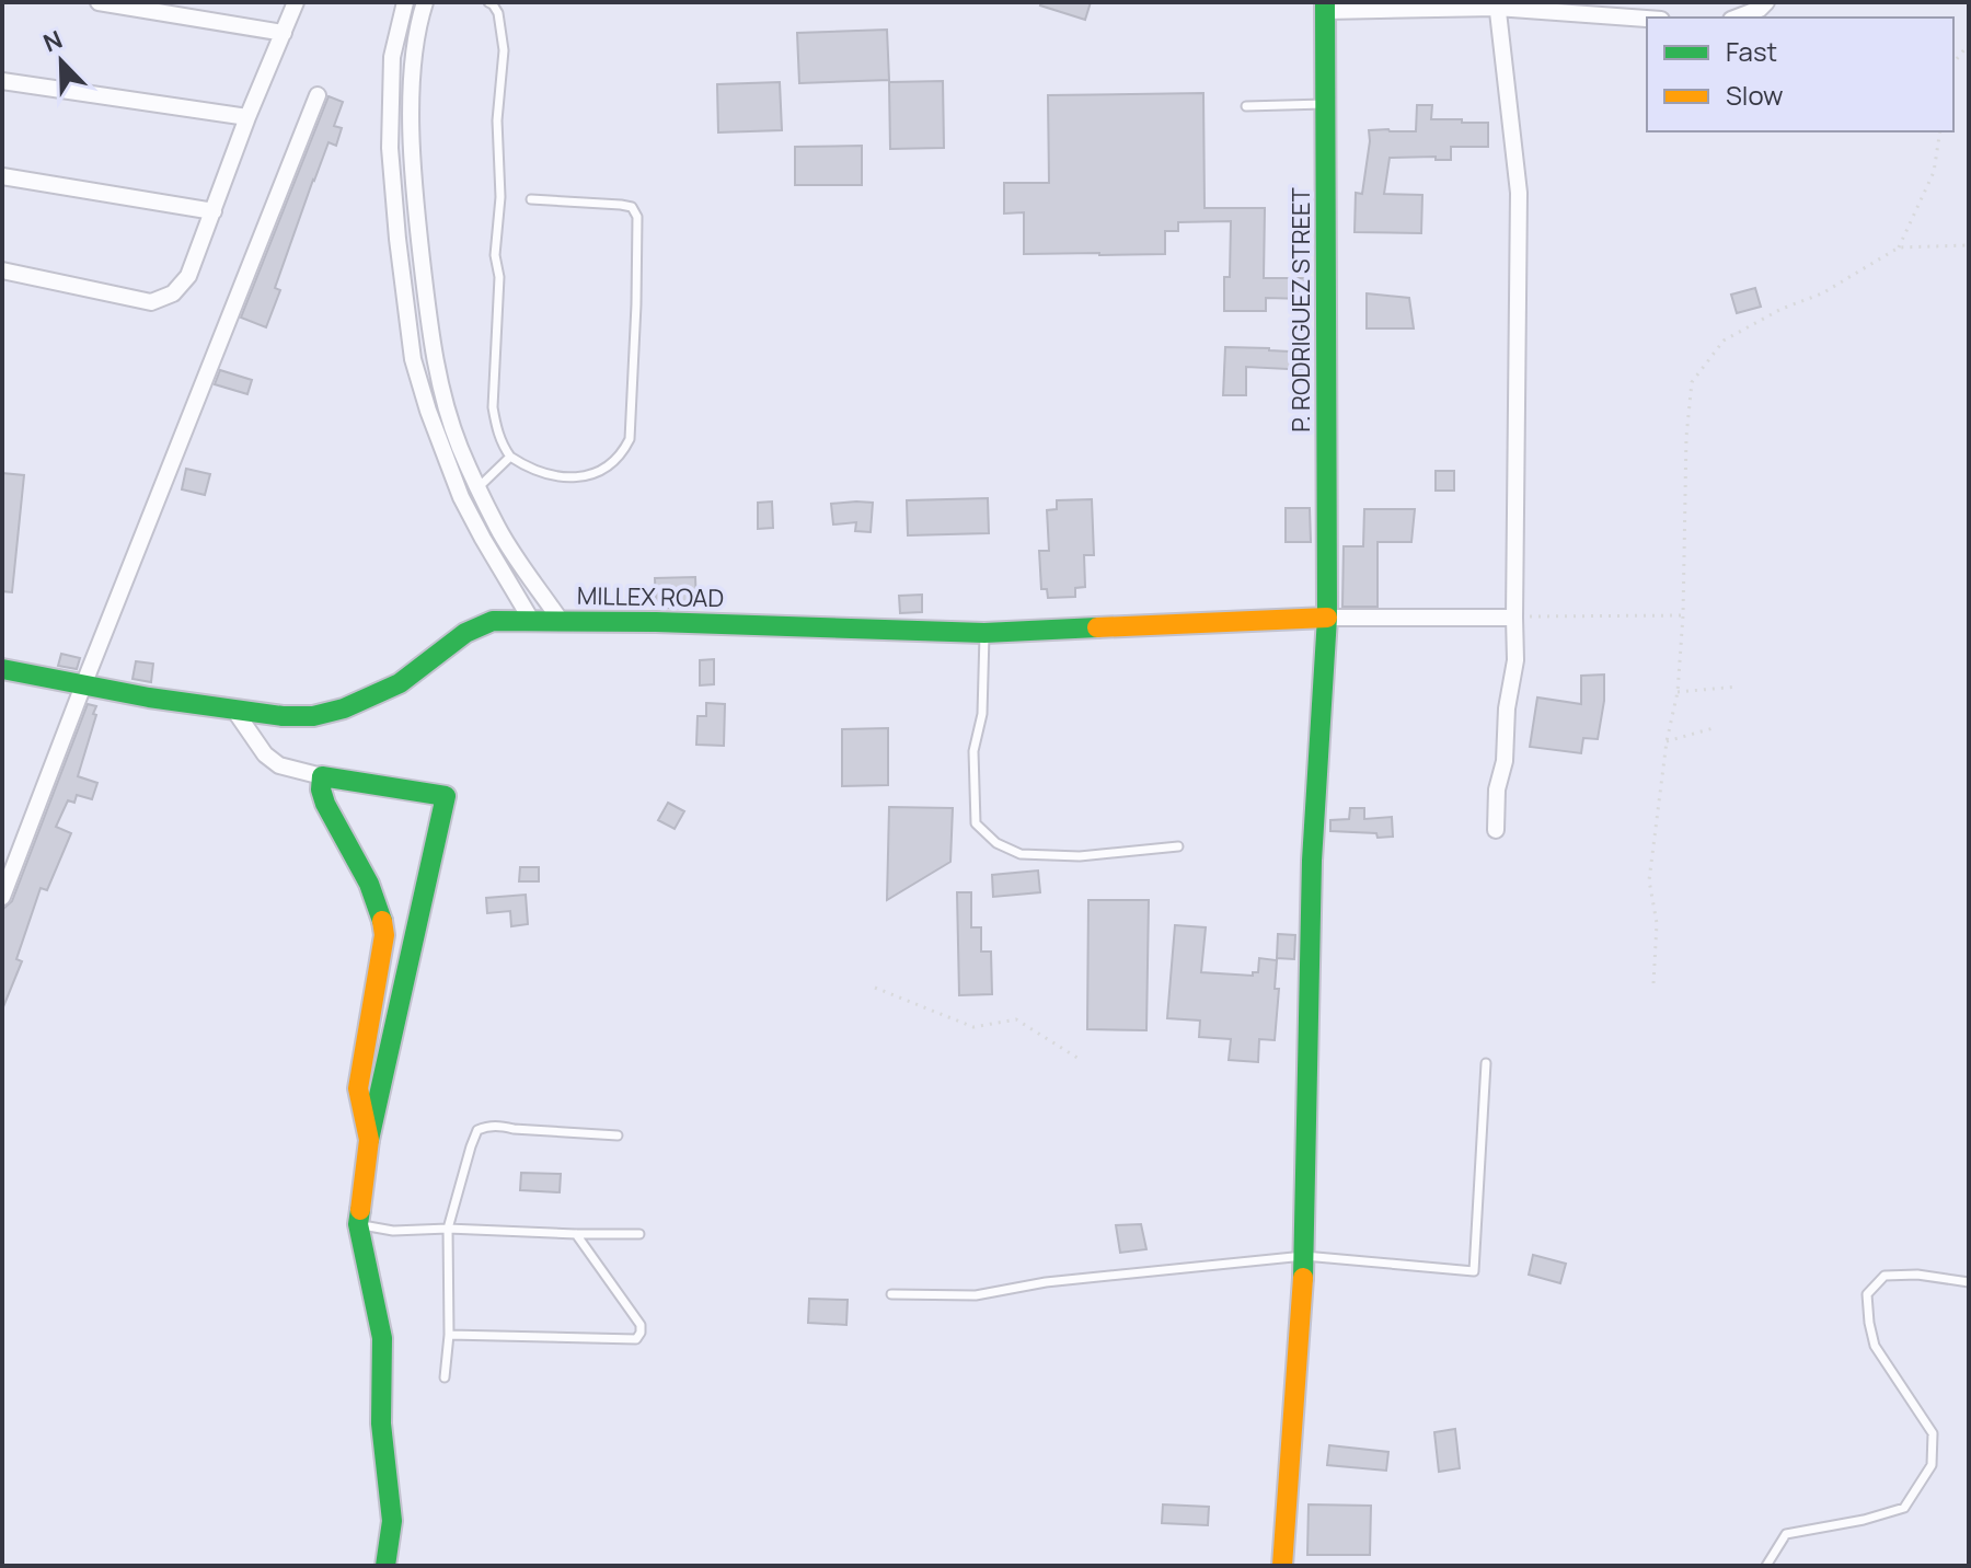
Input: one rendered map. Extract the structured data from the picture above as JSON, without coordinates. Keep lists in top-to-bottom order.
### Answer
{
  "streets": {
    "street": ["P. RODRIGUEZ STREET", "MILLEX ROAD"]
  },
  "crossings": [
    ["P. RODRIGUEZ STREET", "MILLEX ROAD"]
  ],
  "legend": ["Fast", "Slow"],
  "north": "top left"
}
